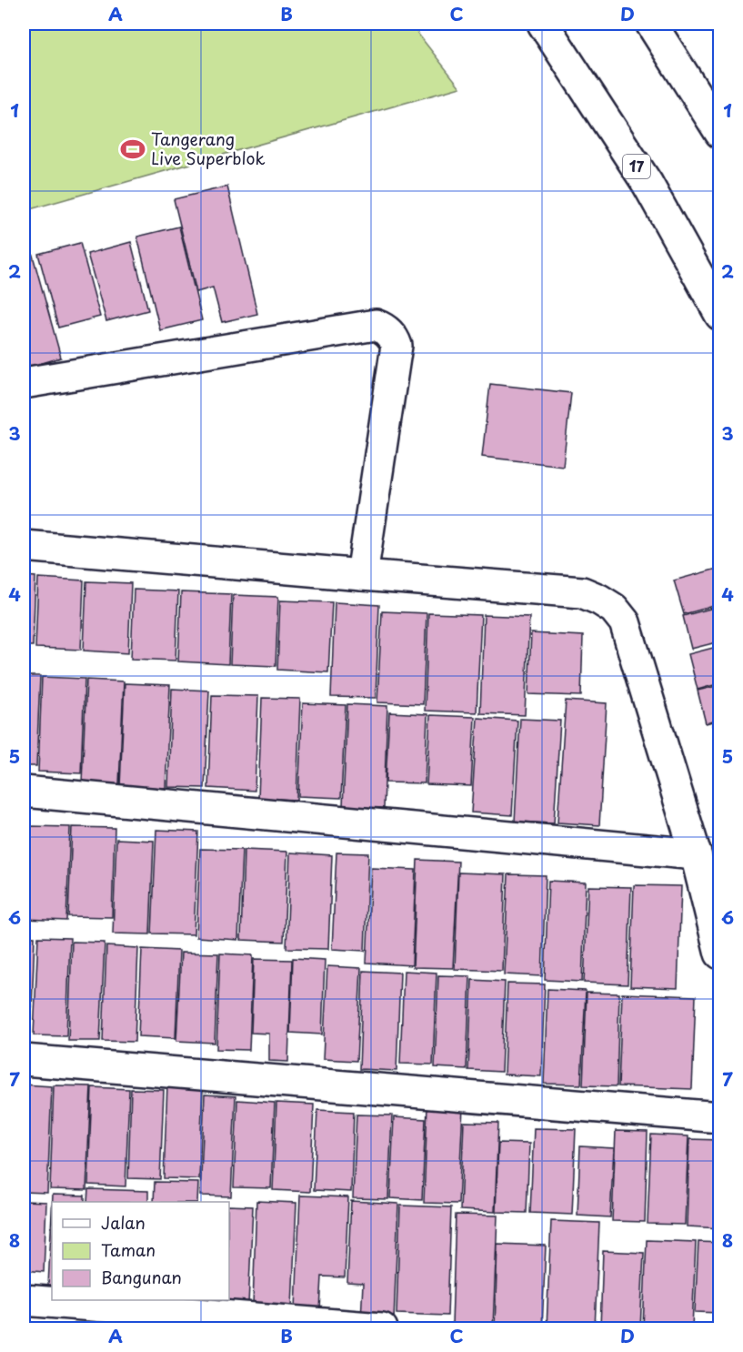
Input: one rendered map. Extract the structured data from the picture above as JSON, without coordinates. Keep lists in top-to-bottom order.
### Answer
{
  "streets": {
    "main road": ["17"]
  },
  "places": {
    "sports": ["Tangerang Live Superblok"]
  },
  "legend": ["Jalan", "Taman", "Bangunan"],
  "grid": {
    "columns": [
      "A",
      "B",
      "C",
      "D"
    ],
    "rows": [
      "1",
      "2",
      "3",
      "4",
      "5",
      "6",
      "7",
      "8"
    ]
  }
}
